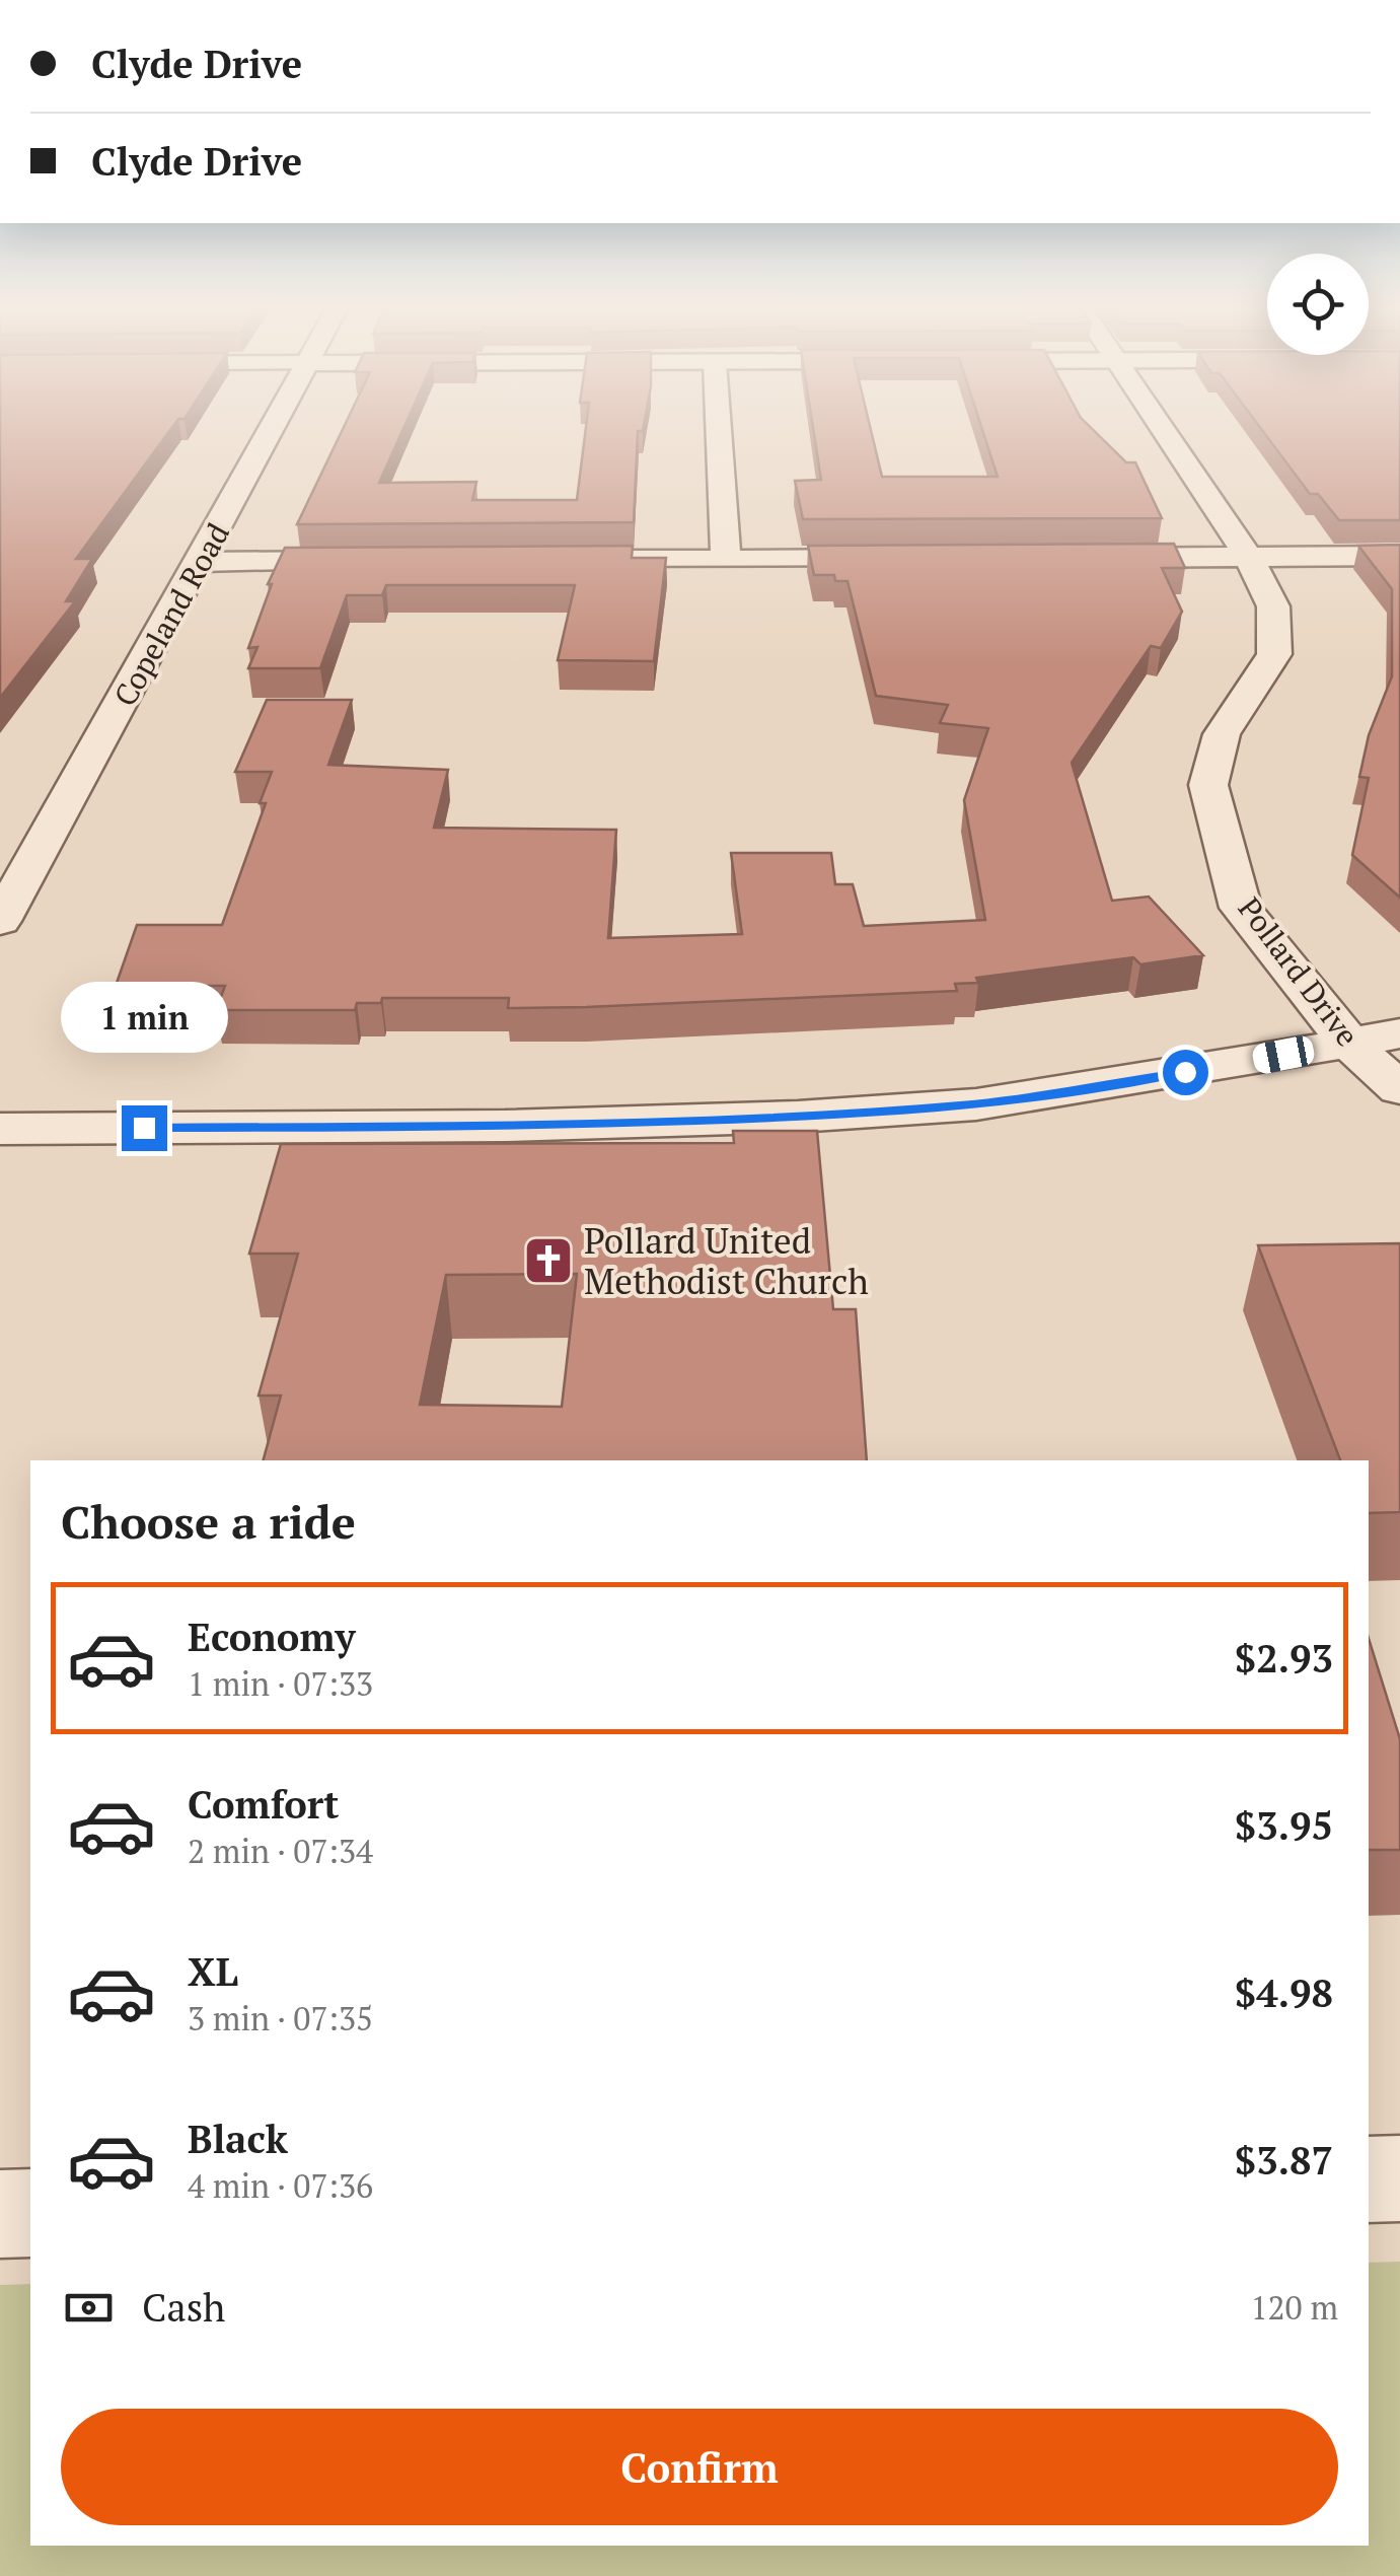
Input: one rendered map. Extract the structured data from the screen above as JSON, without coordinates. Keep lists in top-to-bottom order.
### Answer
{
  "streets": {
    "street": ["Copeland Road", "Pollard Drive"]
  },
  "places": {
    "church": ["Pollard United Methodist Church"]
  },
  "page": {
    "banner": ["Clyde Drive", "Clyde Drive"],
    "bubble": "1 min",
    "heading": "Choose a ride",
    "list": [
      {
        "name": "Economy",
        "note": "1 min · 07:33",
        "value": "$2.93"
      },
      {
        "name": "Comfort",
        "note": "2 min · 07:34",
        "value": "$3.95"
      },
      {
        "name": "XL",
        "note": "3 min · 07:35",
        "value": "$4.98"
      },
      {
        "name": "Black",
        "note": "4 min · 07:36",
        "value": "$3.87"
      }
    ],
    "pay": ["Cash", "120 m"],
    "buttons": "Confirm"
  }
}
